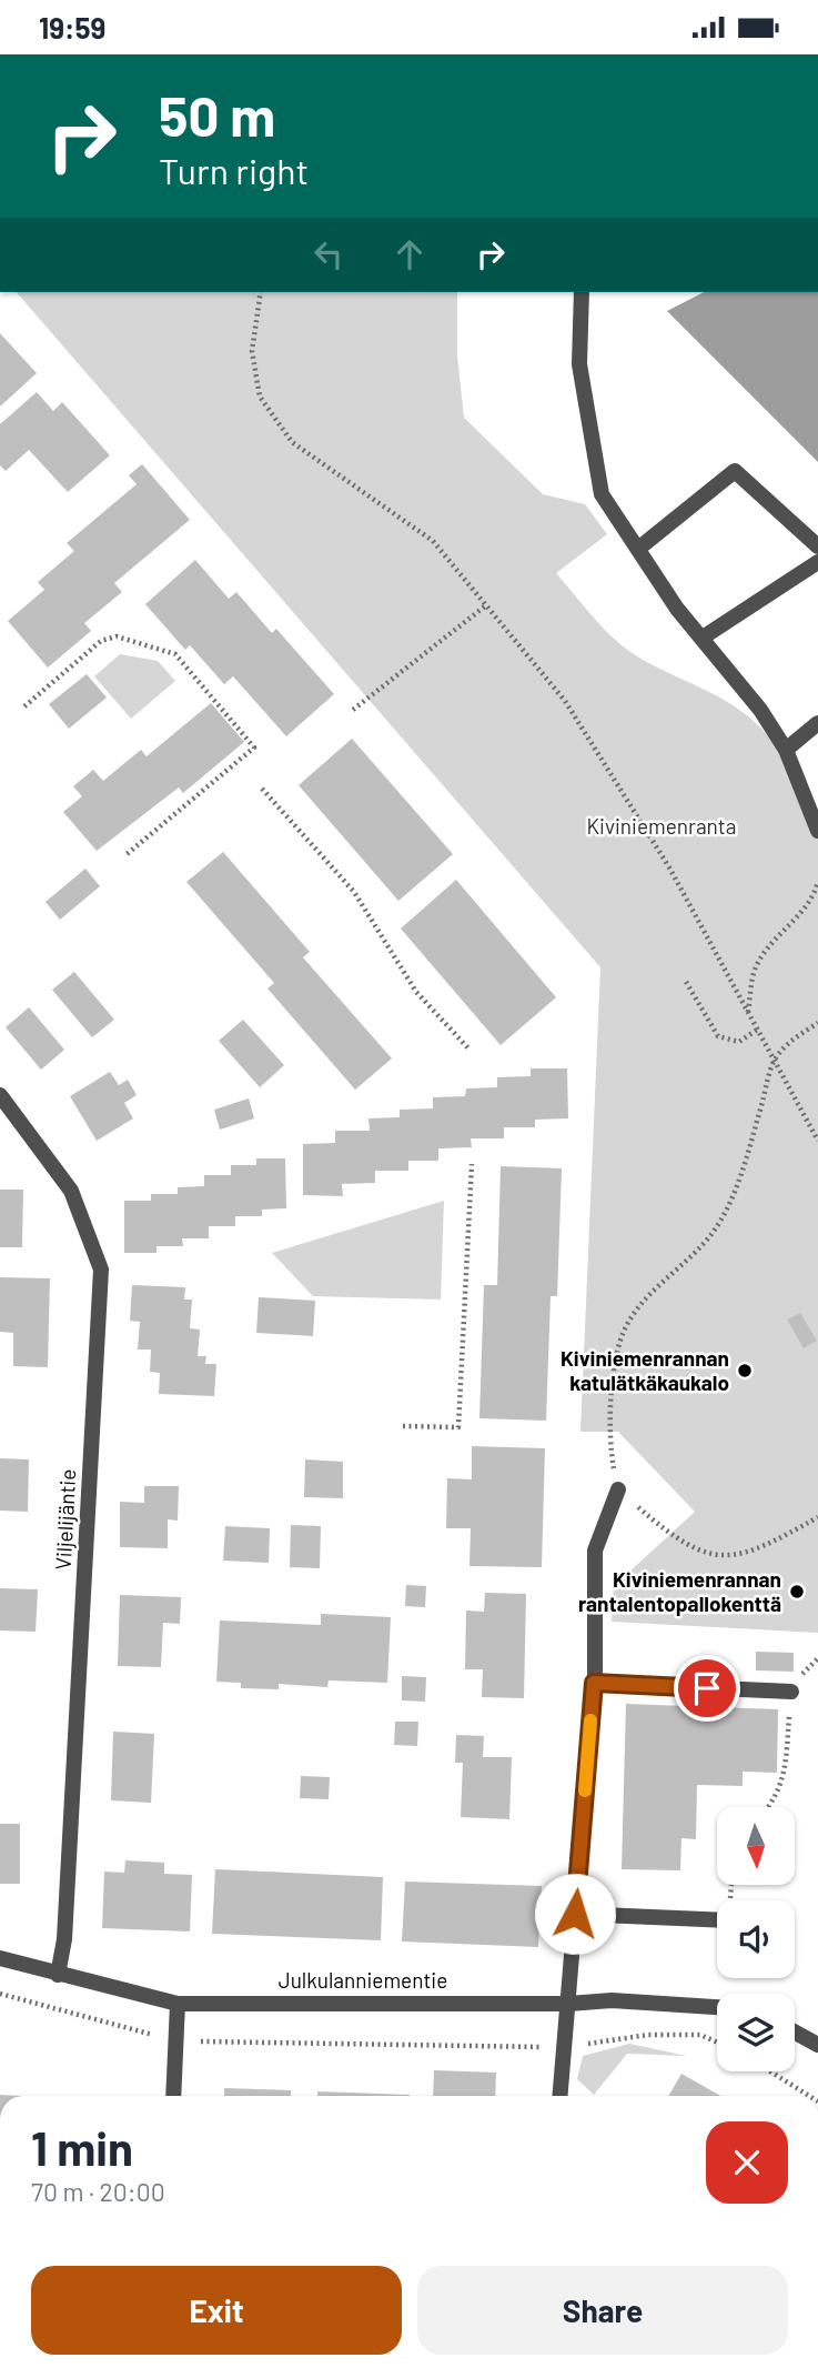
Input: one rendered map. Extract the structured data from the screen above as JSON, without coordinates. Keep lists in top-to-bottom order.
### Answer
{
  "streets": {
    "street": ["Viljelijäntie", "Julkulanniementie"]
  },
  "crossings": [
    ["Viljelijäntie", "Julkulanniementie"]
  ],
  "parks": ["Kiviniemenranta"],
  "places": ["Kiviniemenrannan katulätkäkaukalo", "Kiviniemenrannan rantalentopallokenttä"],
  "north": "bottom",
  "page": {
    "status": "19:59",
    "turn": ["50 m", "Turn right"],
    "heading": ["1 min", "70 m · 20:00"],
    "buttons": ["Exit", "Share"]
  }
}
